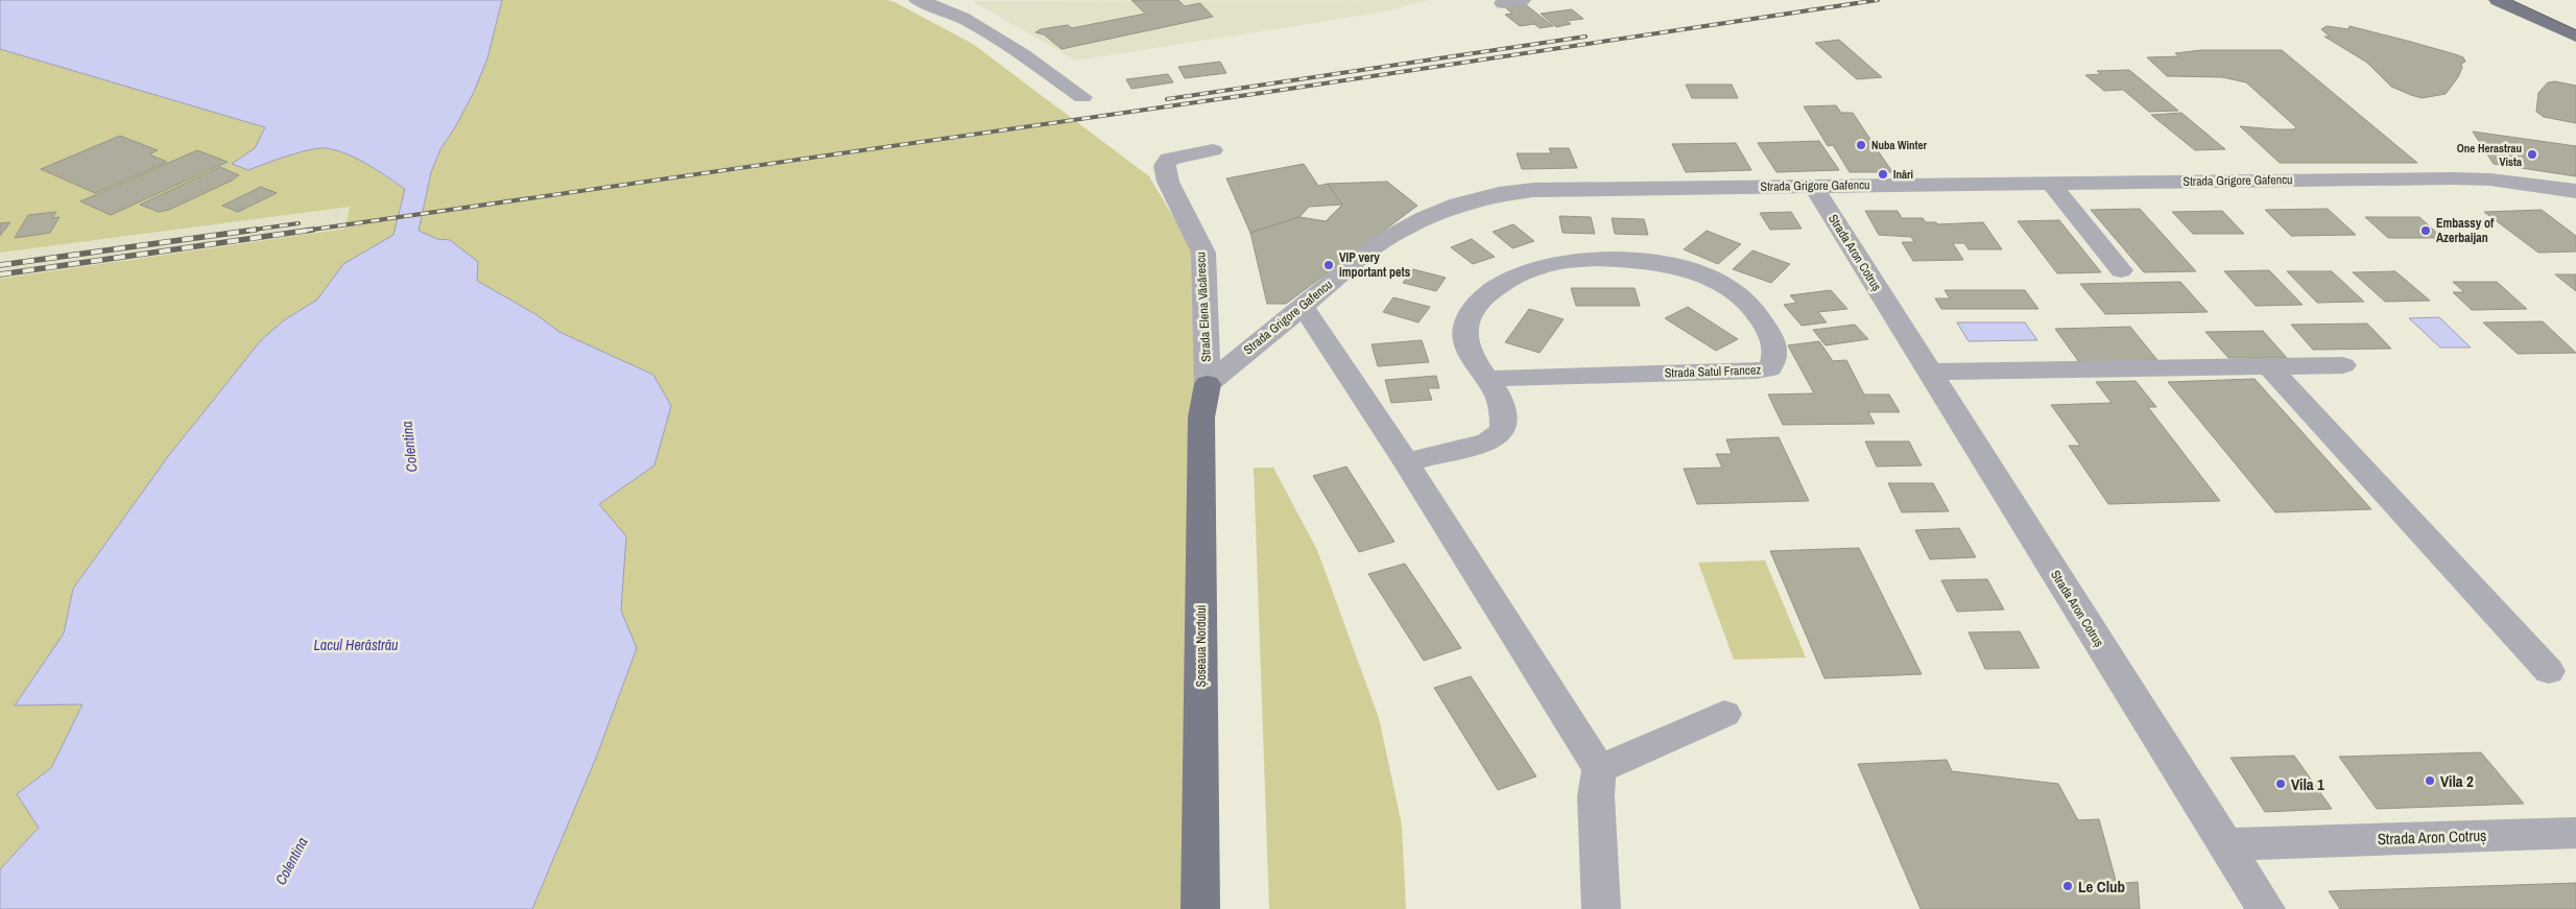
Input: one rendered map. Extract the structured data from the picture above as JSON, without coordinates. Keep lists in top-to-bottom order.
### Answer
{
  "streets": {
    "main road": ["Șoseaua Nordului"],
    "street": [
      "Strada Grigore Gafencu",
      "Strada Aron Cotruș",
      "Strada Elena Văcărescu",
      "Strada Satul Francez"
    ]
  },
  "crossings": [
    ["Strada Grigore Gafencu", "Strada Aron Cotruș"],
    ["Strada Grigore Gafencu", "Strada Elena Văcărescu"],
    ["Strada Grigore Gafencu", "Șoseaua Nordului"],
    ["Strada Elena Văcărescu", "Șoseaua Nordului"]
  ],
  "water": ["Colentina", "Lacul Herăstrău"],
  "places": [
    "Nuba Winter",
    "One Herastrau Vista",
    "Inâri",
    "Embassy of Azerbaijan",
    "VIP very important pets",
    "Vila 2",
    "Vila 1",
    "Le Club"
  ]
}
